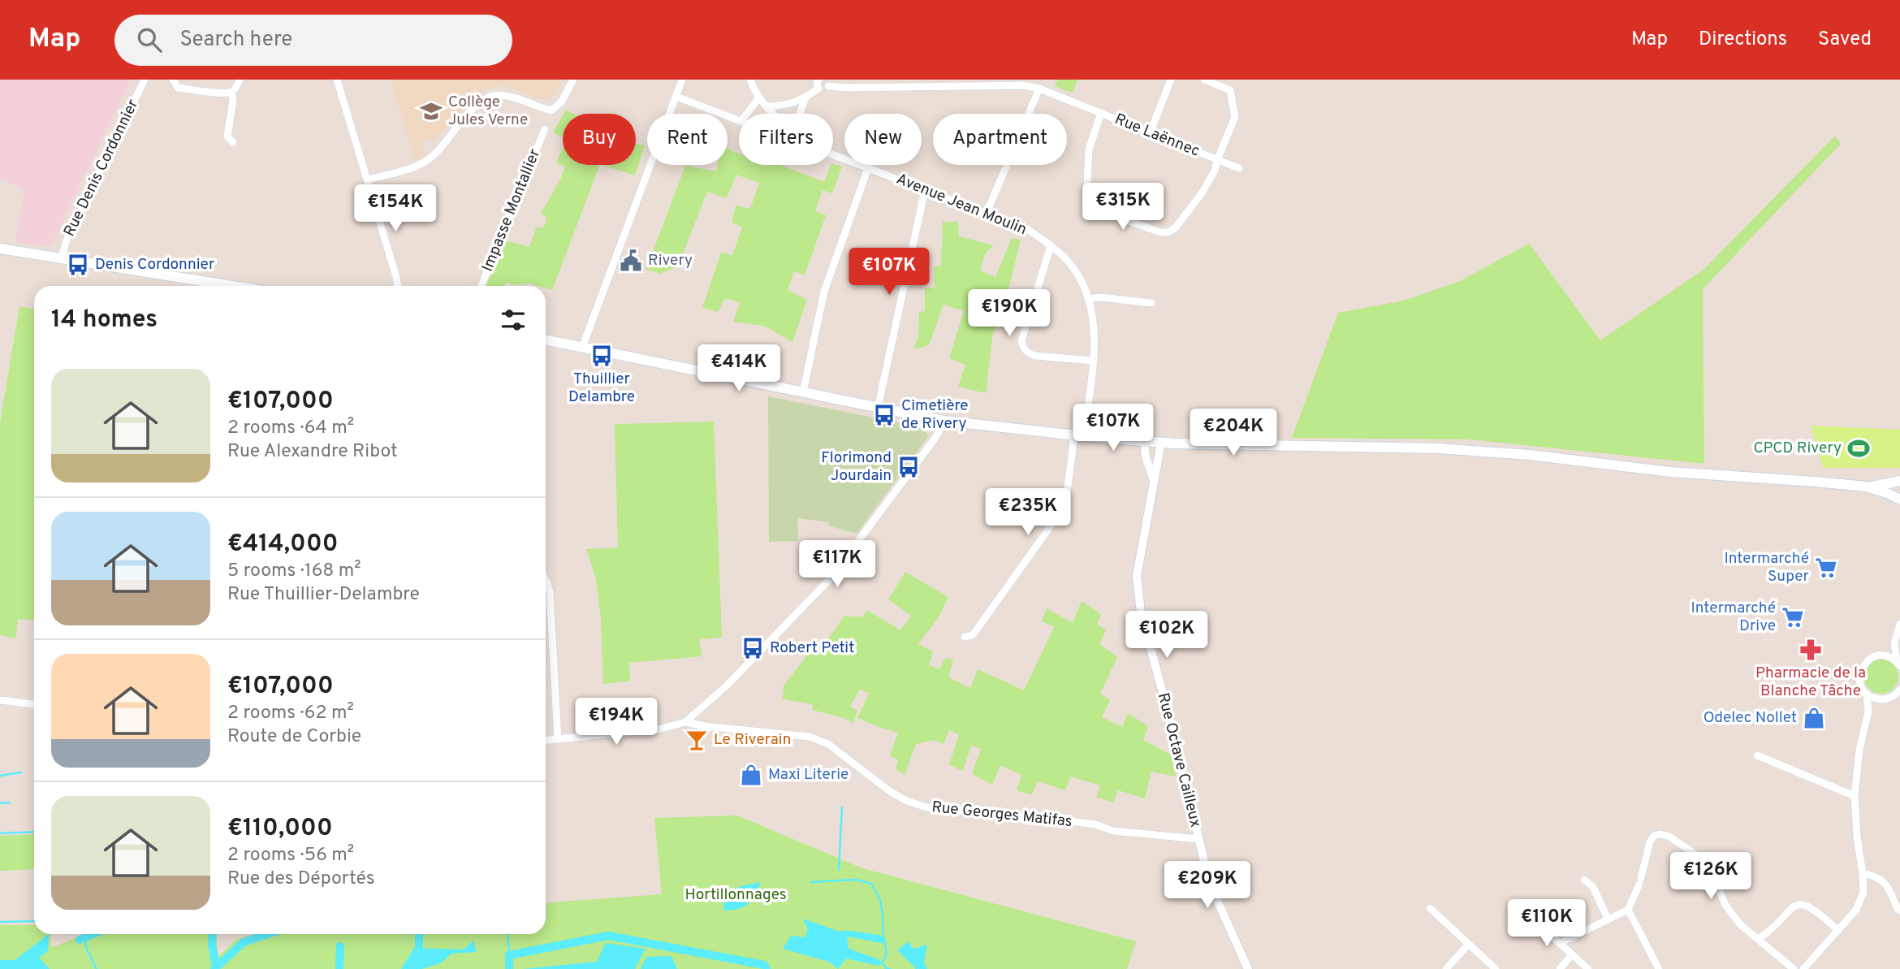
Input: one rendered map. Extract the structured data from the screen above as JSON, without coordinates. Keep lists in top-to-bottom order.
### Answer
{
  "streets": {
    "street": [
      "Rue Laënnec",
      "Rue Denis Cordonnier",
      "Avenue Jean Moulin",
      "Impasse Montallier",
      "Rue Octave Cailleux",
      "Rue Georges Matifas"
    ]
  },
  "crossings": [
    ["Rue Octave Cailleux", "Rue Georges Matifas"]
  ],
  "parks": ["Hortillonnages"],
  "places": {
    "school or university": ["Collège Jules Verne"],
    "public building": ["Rivery"],
    "bus stop": [
      "Denis Cordonnier",
      "Thuillier Delambre",
      "Cimetière de Rivery",
      "Florimond Jourdain",
      "Robert Petit"
    ],
    "sports": ["CPCD Rivery"],
    "supermarket": ["Intermarché Super", "Intermarché Drive"],
    "pharmacy": ["Pharmacie de la Blanche Tâche"],
    "shop": ["Odelec Nollet", "Maxi Literie"],
    "bar": ["Le Riverain"]
  },
  "page": {
    "header": "Map",
    "search": "Search here",
    "nav": ["Map", "Directions", "Saved"],
    "chip": [
      "Buy",
      "Rent",
      "Filters",
      "New",
      "Apartment"
    ],
    "price": [
      "€315K",
      "€154K",
      "€107K",
      "€190K",
      "€414K",
      "€107K",
      "€204K",
      "€235K",
      "€117K",
      "€102K",
      "€194K",
      "€126K",
      "€209K",
      "€110K"
    ],
    "heading": "14 homes",
    "list": [
      {
        "name": "€107,000",
        "note": "2 rooms · 64 m² · Rue Alexandre Ribot"
      },
      {
        "name": "€414,000",
        "note": "5 rooms · 168 m² · Rue Thuillier-Delambre"
      },
      {
        "name": "€107,000",
        "note": "2 rooms · 62 m² · Route de Corbie"
      },
      {
        "name": "€110,000",
        "note": "2 rooms · 56 m² · Rue des Déportés"
      }
    ]
  }
}
